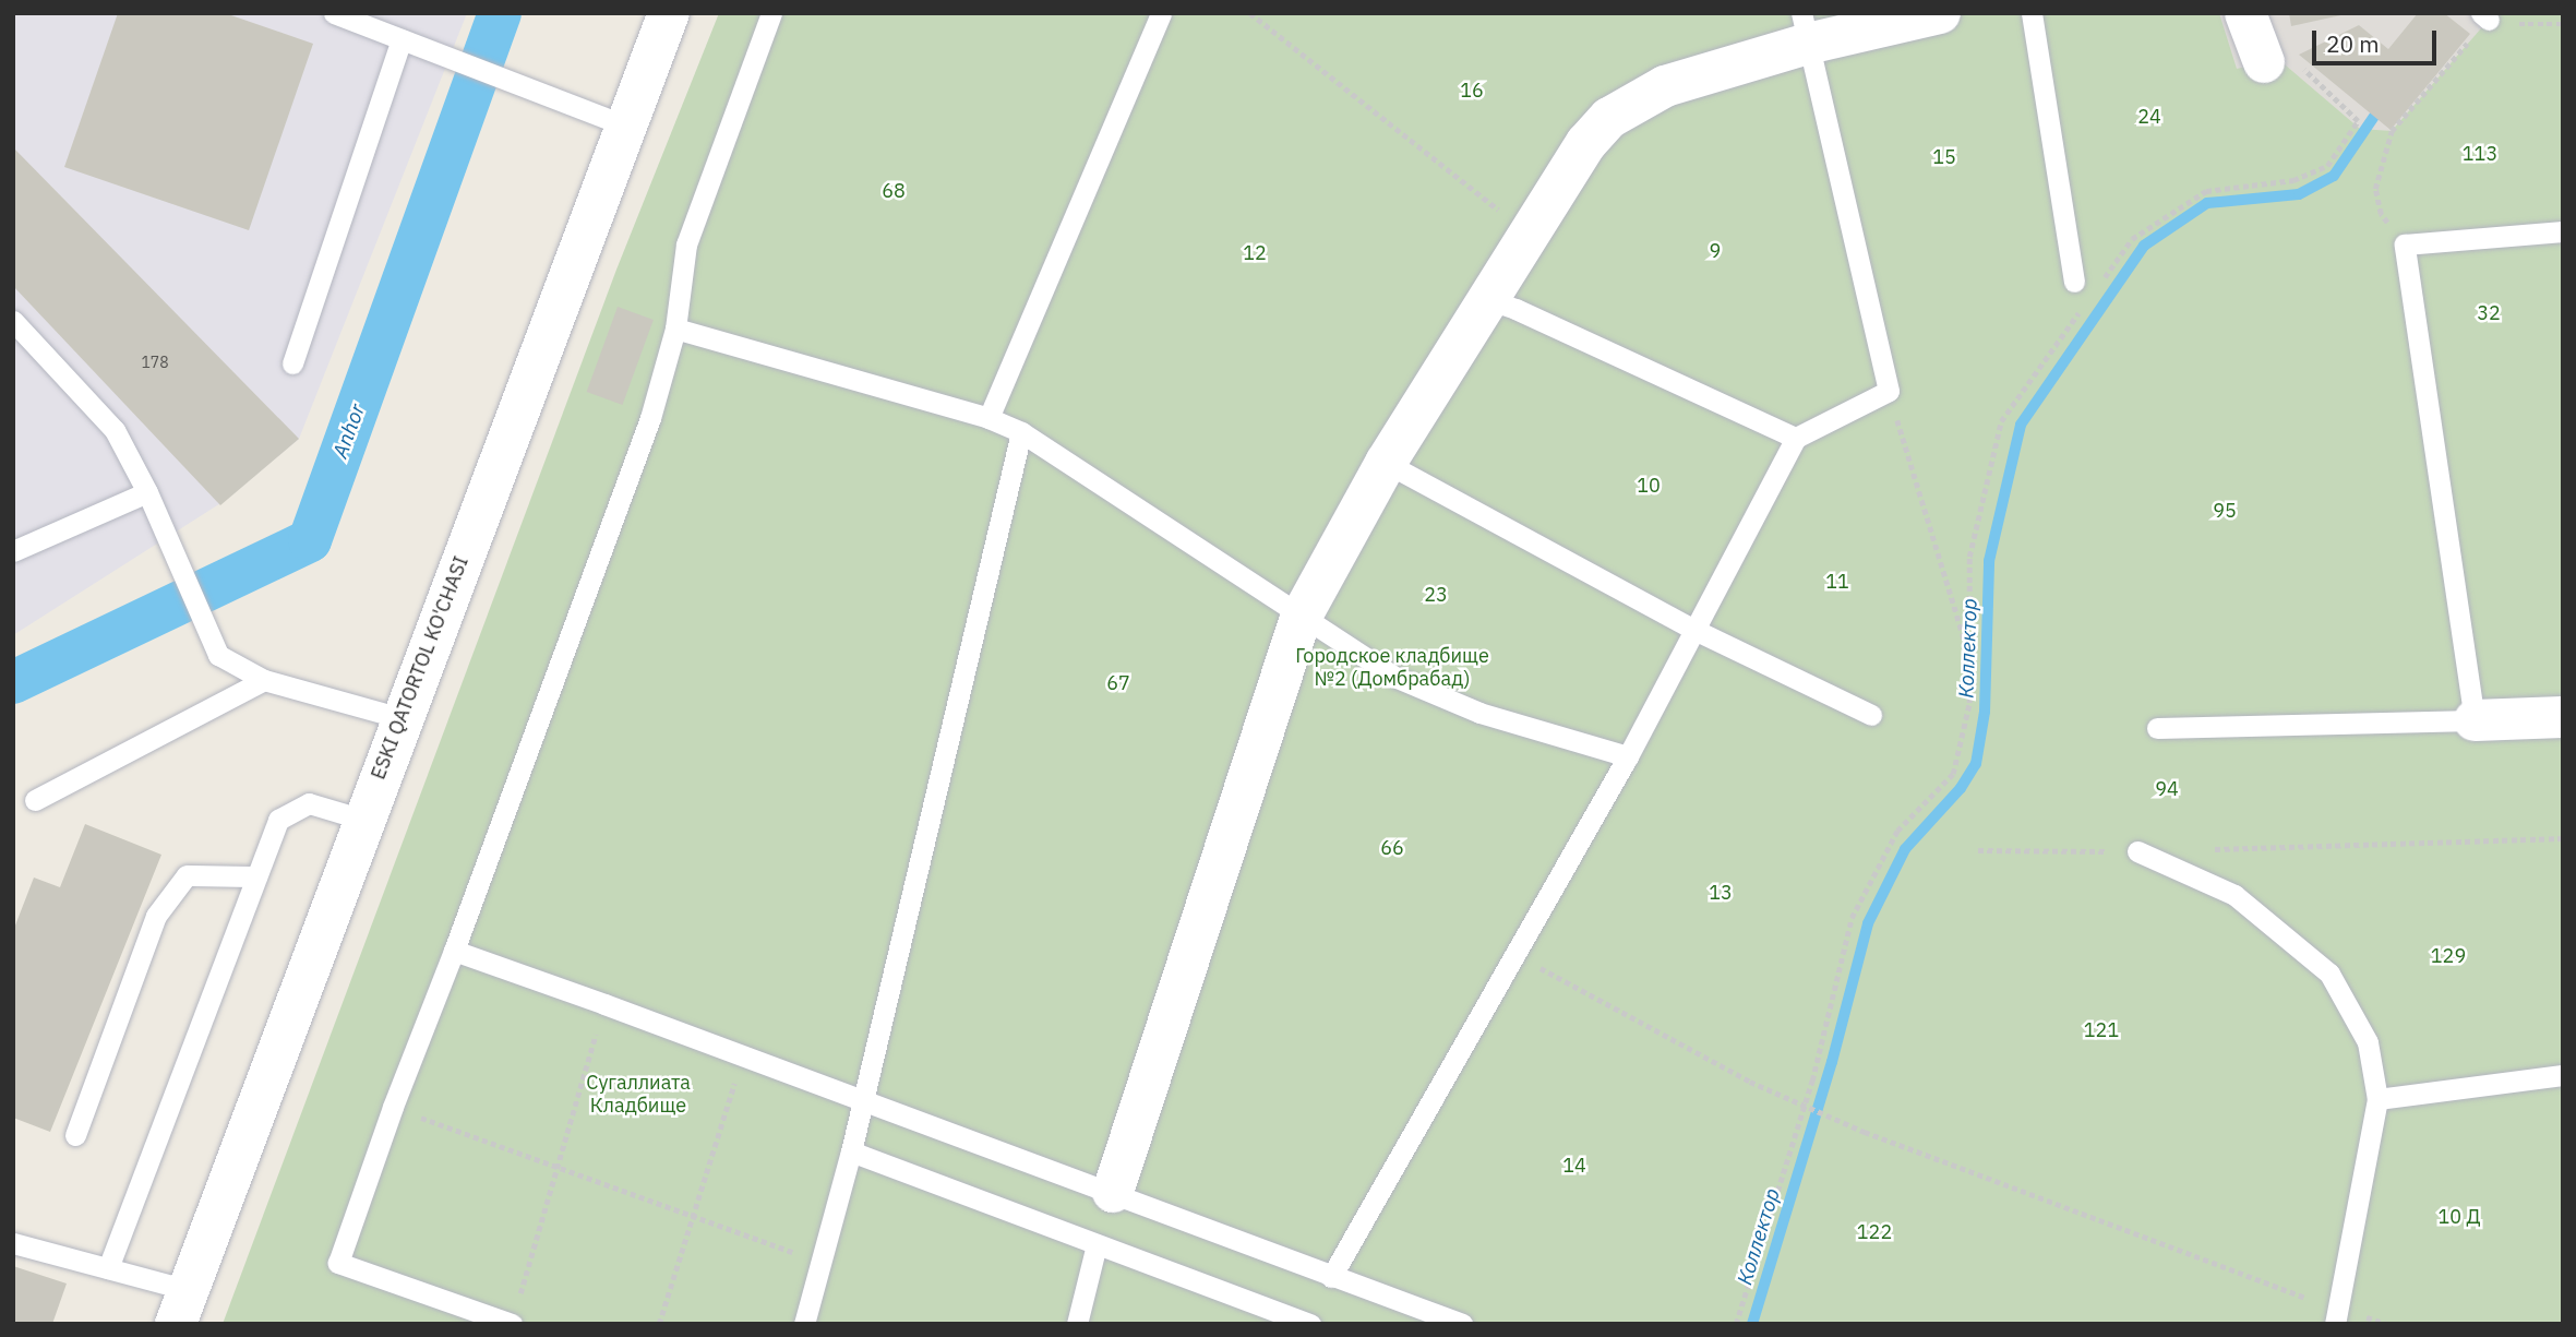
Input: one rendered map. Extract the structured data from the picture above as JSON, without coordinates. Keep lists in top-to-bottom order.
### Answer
{
  "streets": {
    "street": ["ESKI QATORTOL KO'CHASI"]
  },
  "water": ["Anhor", "Коллектор"],
  "parks": [
    "16",
    "24",
    "113",
    "15",
    "68",
    "9",
    "12",
    "32",
    "10",
    "95",
    "11",
    "23",
    "Городское кладбище №2 (Домбрабад)",
    "67",
    "94",
    "66",
    "13",
    "129",
    "121",
    "Сугаллиата Кладбище",
    "14",
    "10 Д",
    "122"
  ],
  "house_numbers": ["178"],
  "scale_bar": "20 m"
}
